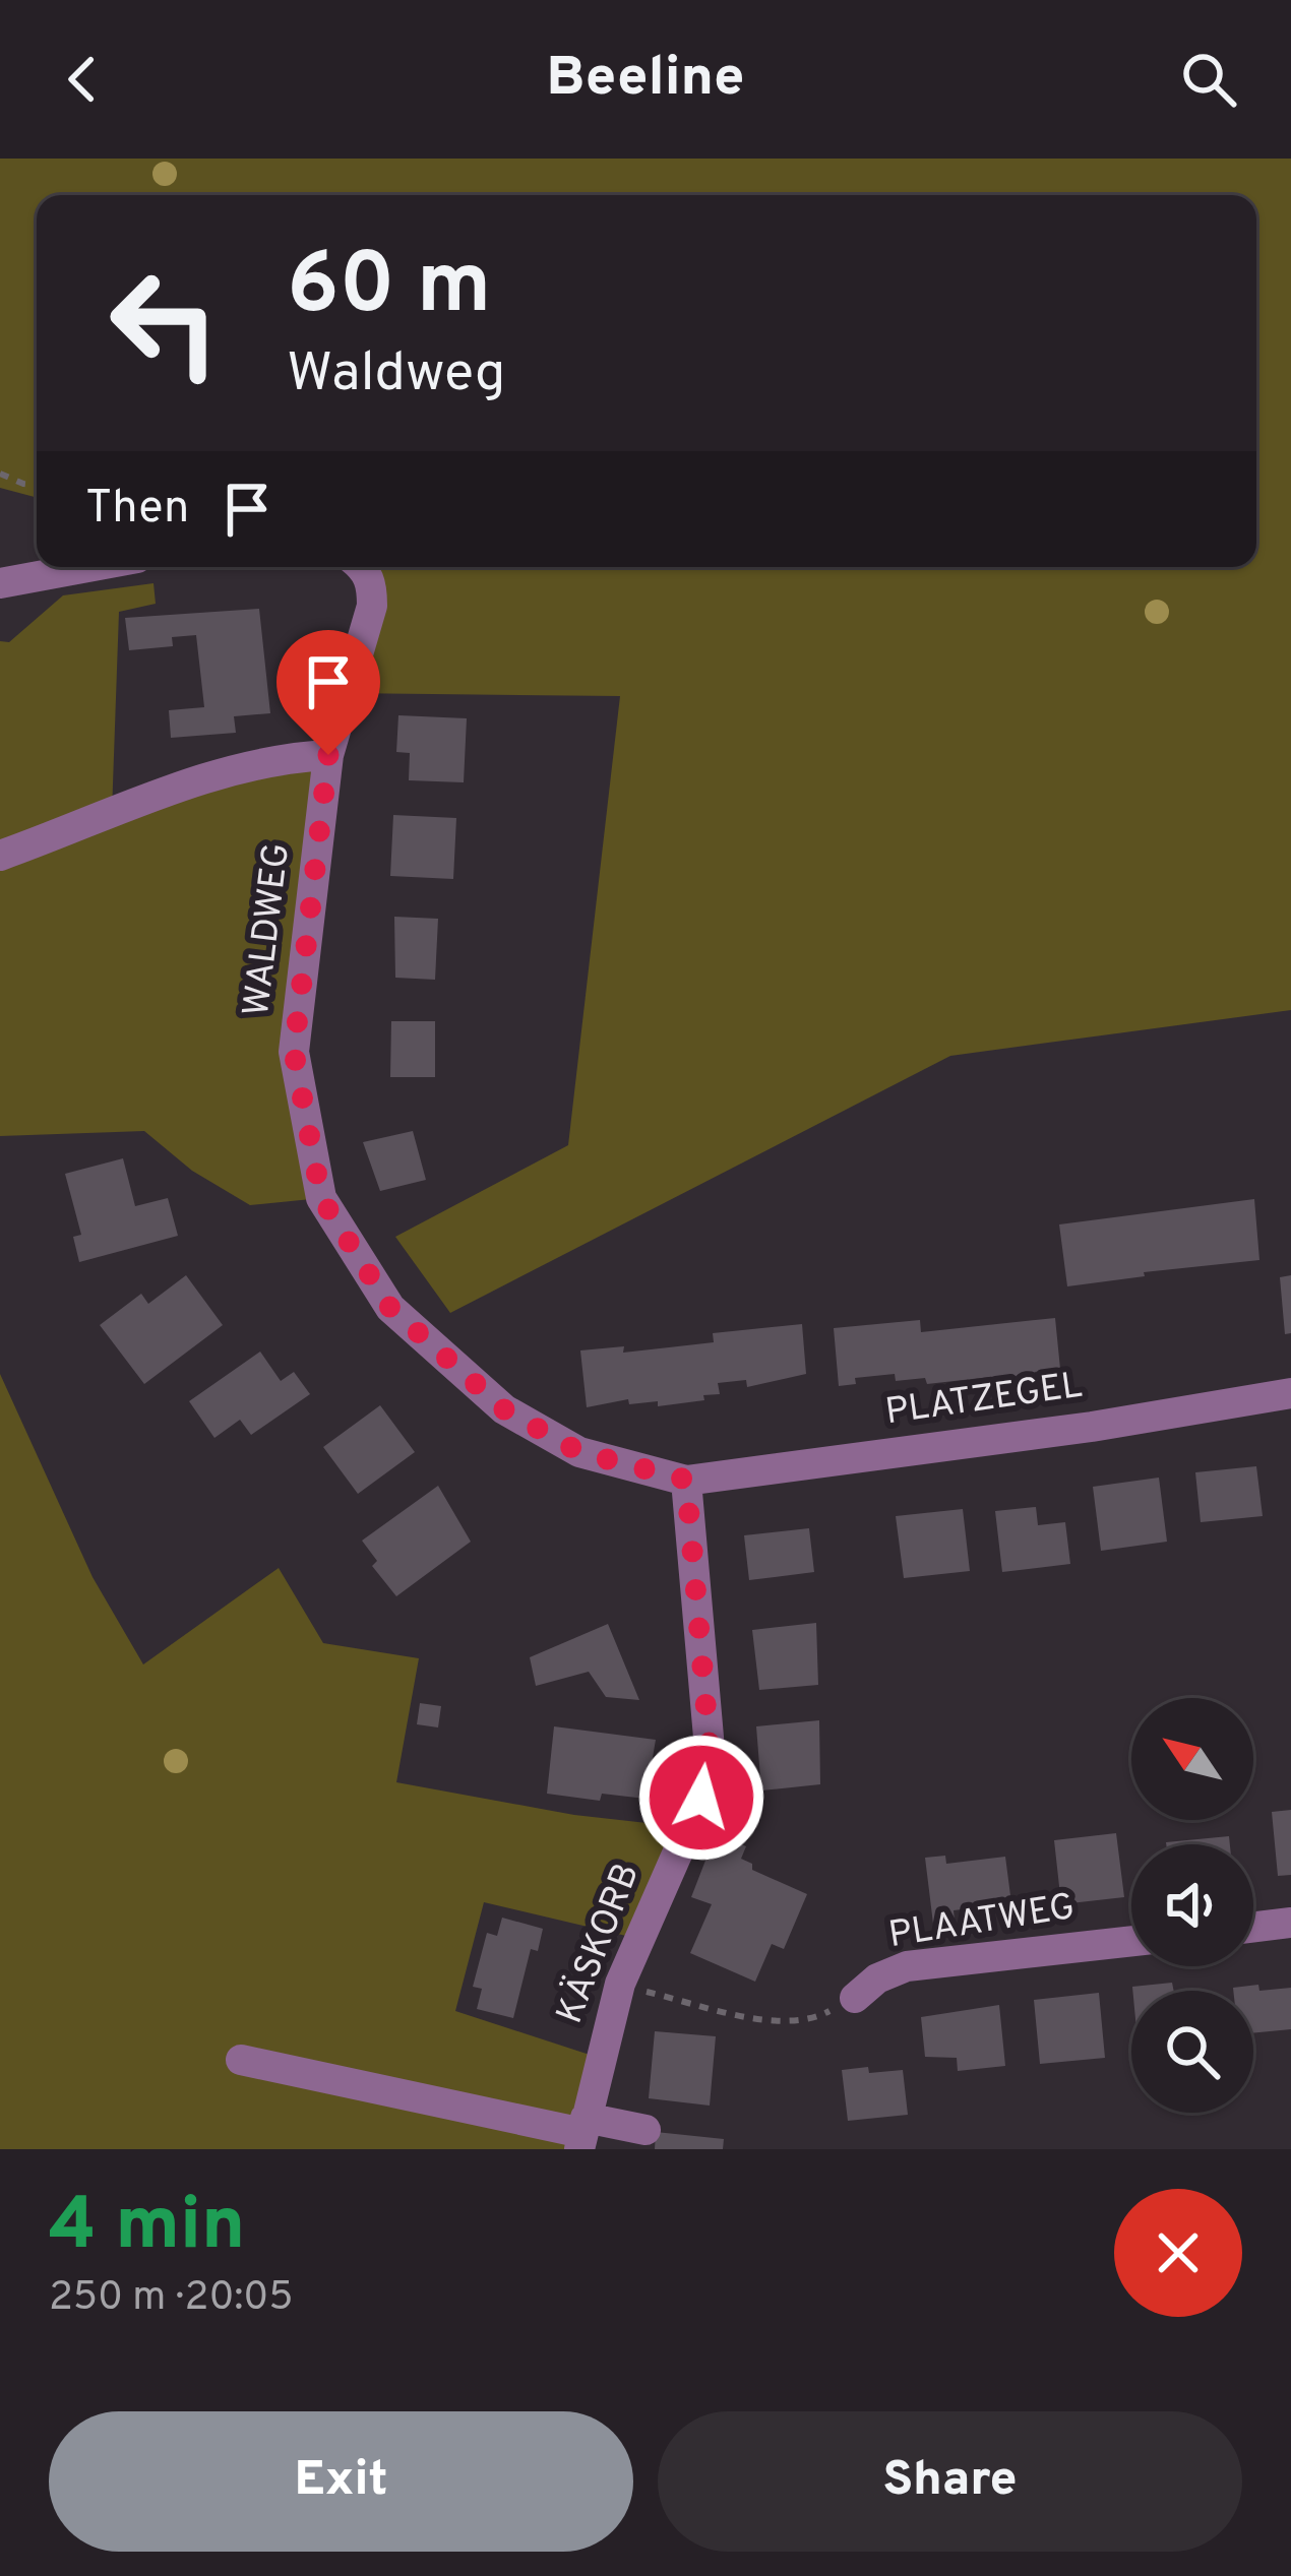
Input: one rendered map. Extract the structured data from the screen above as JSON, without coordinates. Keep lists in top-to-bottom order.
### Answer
{
  "streets": {
    "street": [
      "WALDWEG",
      "PLATZEGEL",
      "PLAATWEG",
      "KÄSKORB"
    ]
  },
  "crossings": [
    ["WALDWEG", "PLATZEGEL"],
    ["WALDWEG", "KÄSKORB"],
    ["PLATZEGEL", "KÄSKORB"],
    ["PLAATWEG", "KÄSKORB"]
  ],
  "north": "top left",
  "page": {
    "header": "Beeline",
    "turn": ["60 m", "Waldweg"],
    "then": "Then",
    "heading": ["4 min", "250 m · 20:05"],
    "buttons": ["Exit", "Share"]
  }
}
